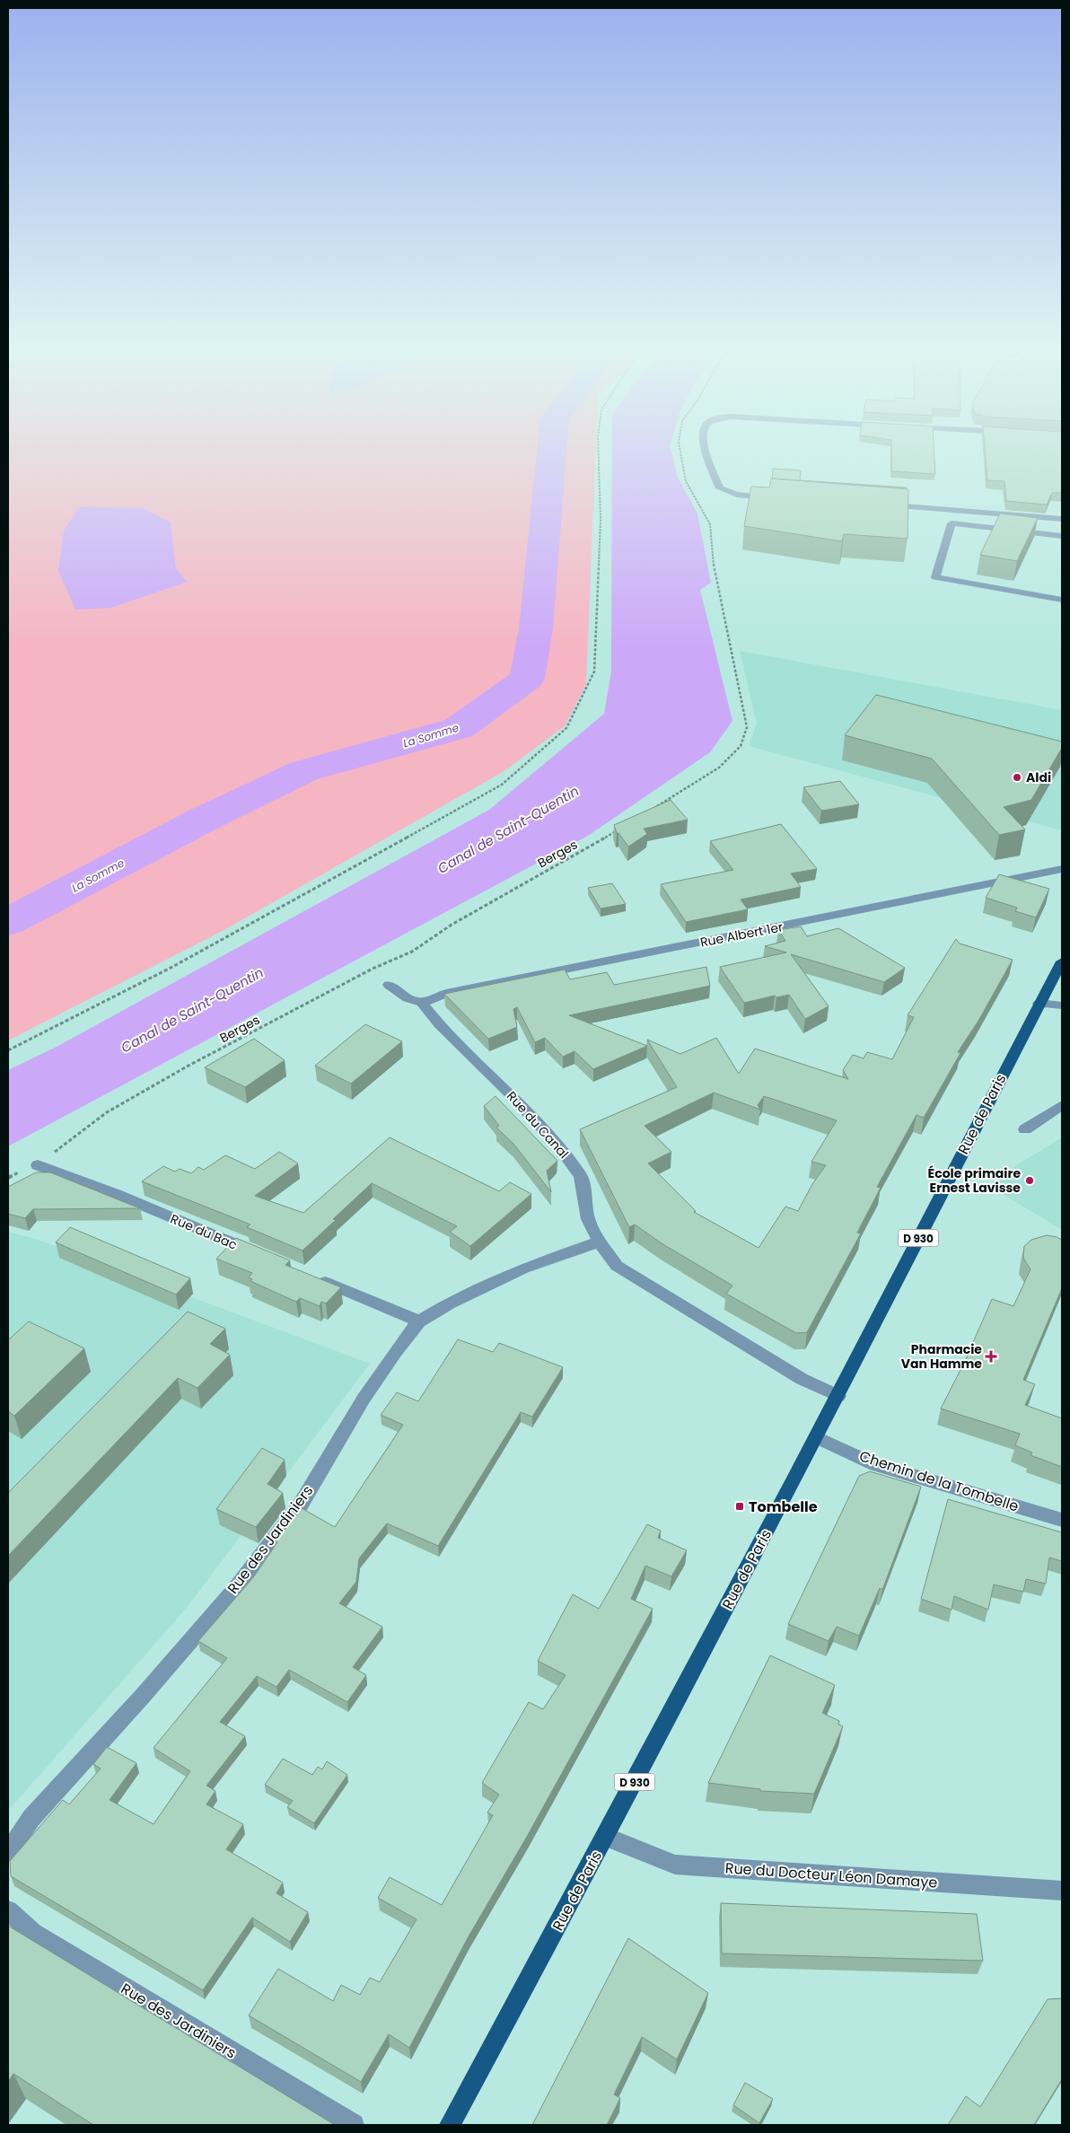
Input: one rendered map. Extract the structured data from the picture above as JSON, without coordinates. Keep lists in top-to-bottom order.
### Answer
{
  "streets": {
    "main road": ["Rue de Paris", "D 930"],
    "street": [
      "Rue Albert 1er",
      "Rue du Canal",
      "Rue du Bac",
      "Chemin de la Tombelle",
      "Rue des Jardiniers",
      "Rue du Docteur Léon Damaye"
    ],
    "path": ["Berges"]
  },
  "crossings": [
    ["Berges", "Rue du Bac"],
    ["Rue Albert 1er", "Rue du Canal"],
    ["Rue de Paris", "Rue du Canal"],
    ["Rue de Paris", "Chemin de la Tombelle"],
    ["Rue de Paris", "Rue du Docteur Léon Damaye"],
    ["Rue du Canal", "Rue des Jardiniers"]
  ],
  "water": ["La Somme", "Canal de Saint-Quentin"],
  "places": {
    "other": ["Aldi", "École primaire Ernest Lavisse"],
    "health": ["Pharmacie Van Hamme"],
    "transit": ["Tombelle"]
  }
}
